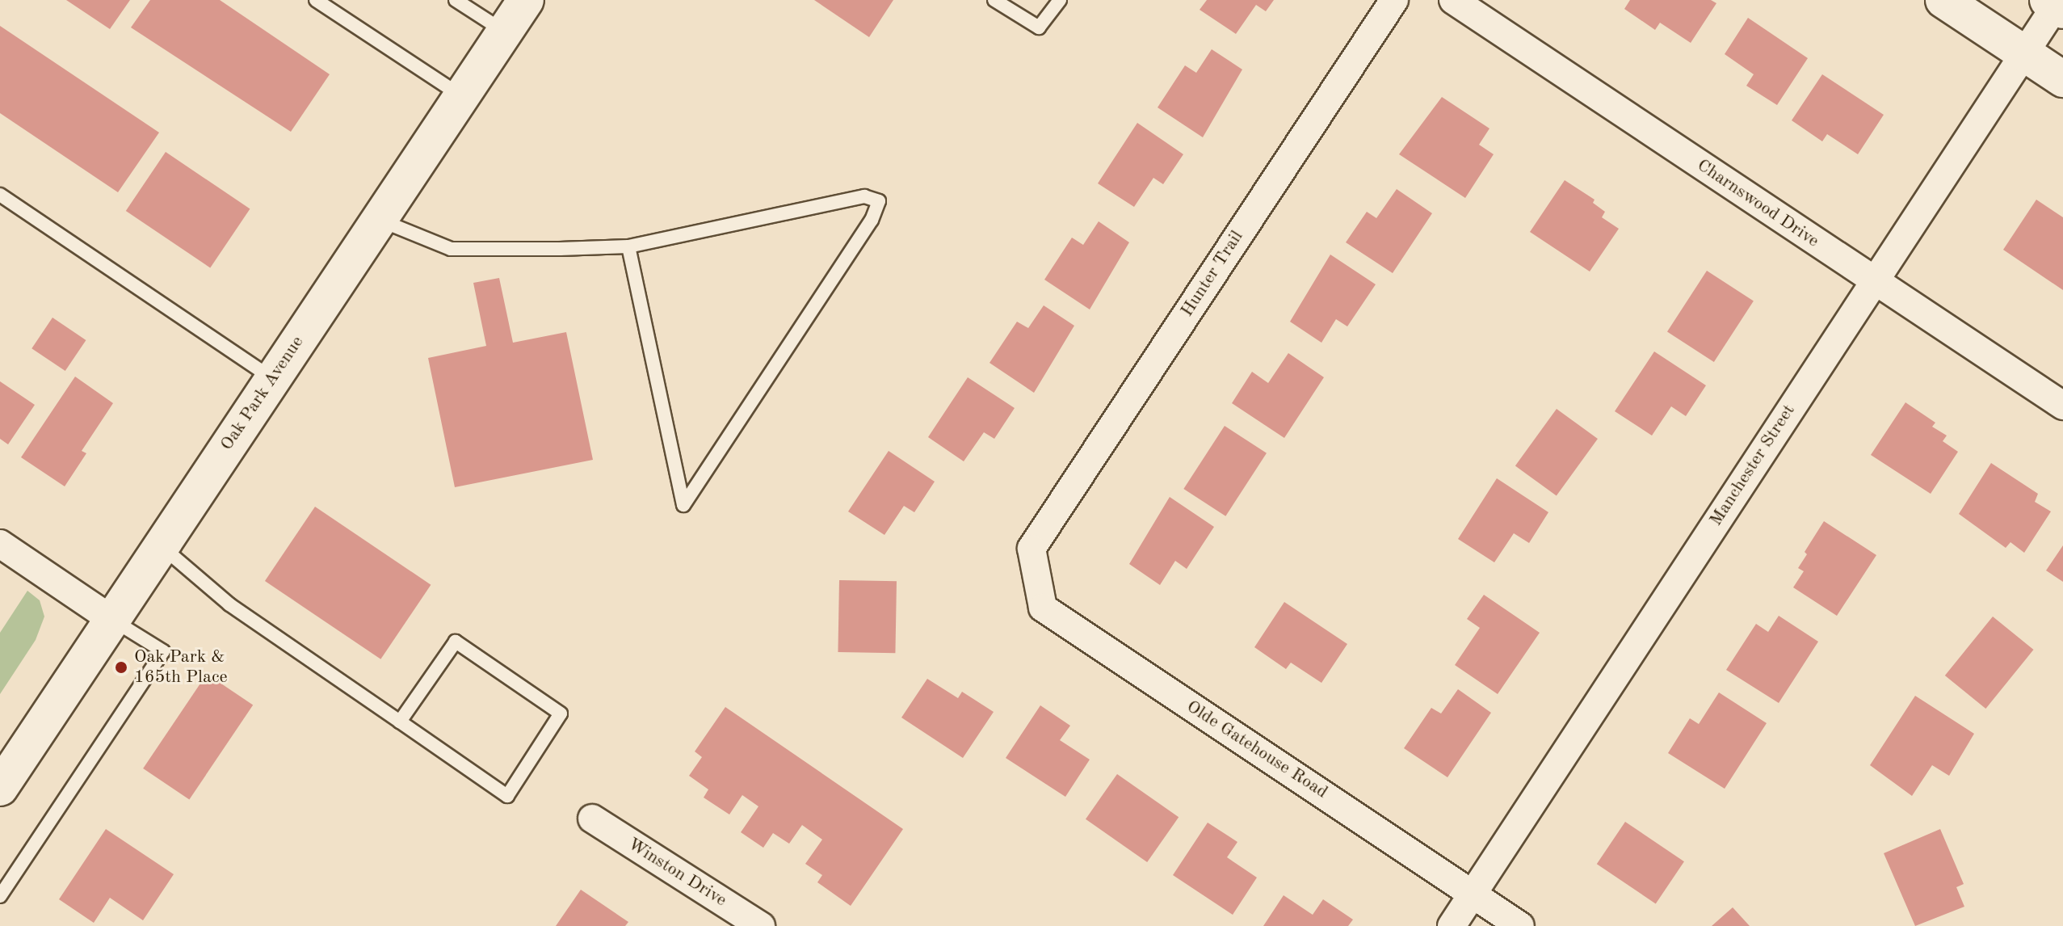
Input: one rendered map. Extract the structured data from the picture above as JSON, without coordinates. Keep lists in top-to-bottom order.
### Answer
{
  "streets": {
    "street": [
      "Charnswood Drive",
      "Hunter Trail",
      "Oak Park Avenue",
      "Manchester Street",
      "Olde Gatehouse Road",
      "Winston Drive"
    ]
  },
  "crossings": [
    ["Charnswood Drive", "Manchester Street"],
    ["Hunter Trail", "Olde Gatehouse Road"],
    ["Manchester Street", "Olde Gatehouse Road"]
  ],
  "places": ["Oak Park & 165th Place"]
}
